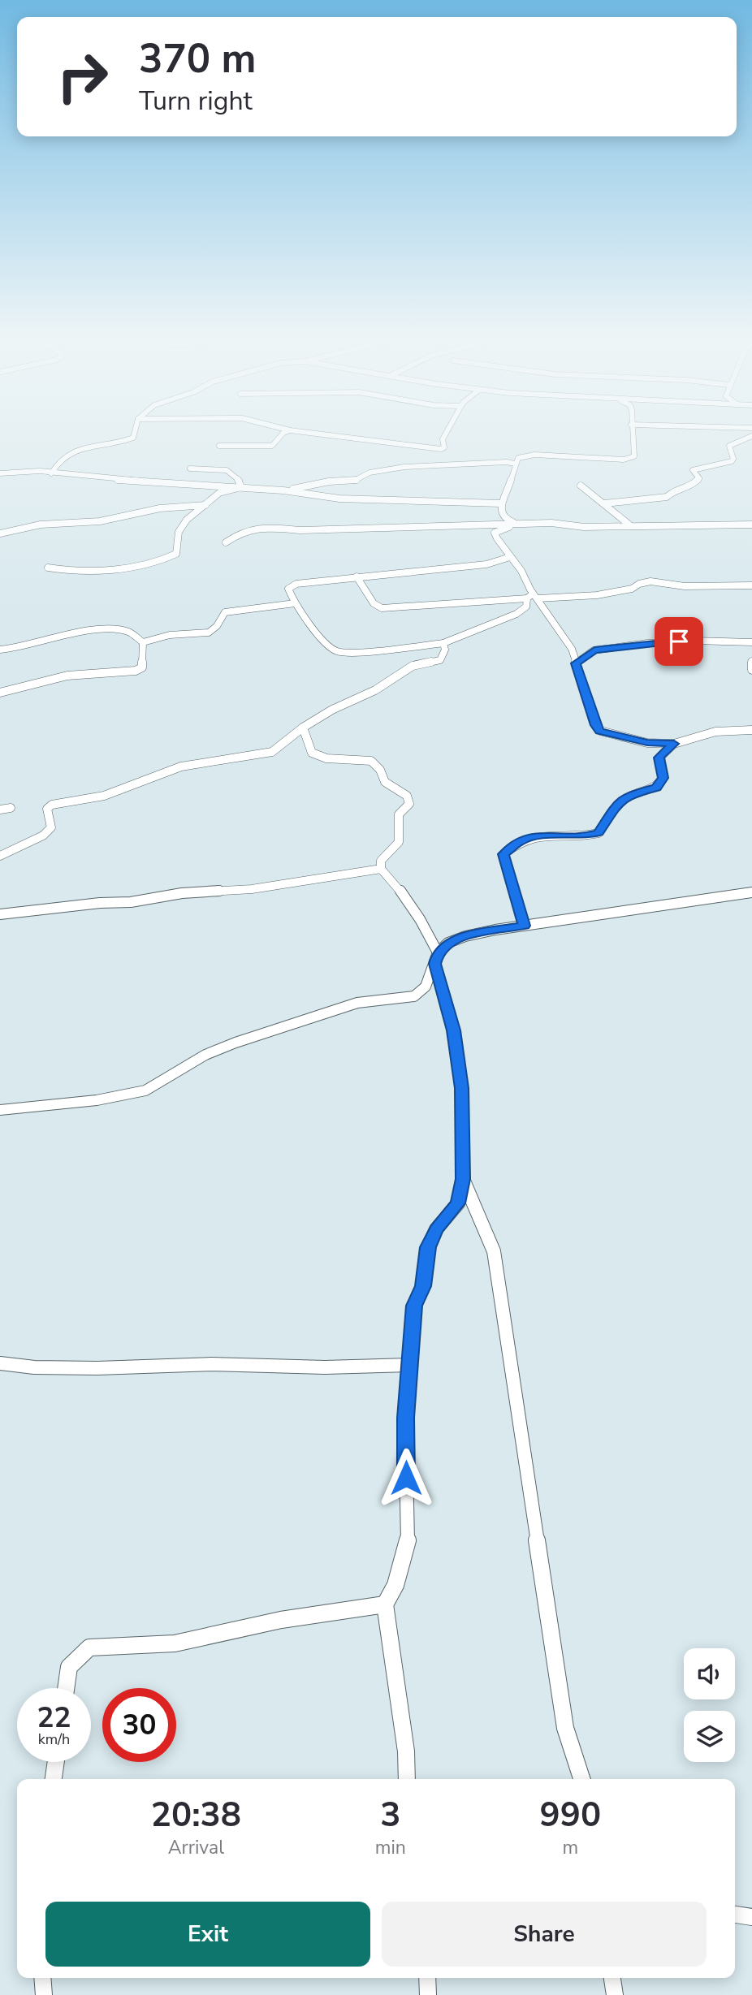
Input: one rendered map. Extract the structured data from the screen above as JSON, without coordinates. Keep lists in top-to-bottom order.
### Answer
{
  "page": {
    "turn": ["370 m", "Turn right"],
    "speed": "22 km/h",
    "limit": "30",
    "eta": [
      "20:38",
      "Arrival",
      "3",
      "min",
      "990",
      "m"
    ],
    "buttons": ["Exit", "Share"]
  }
}
